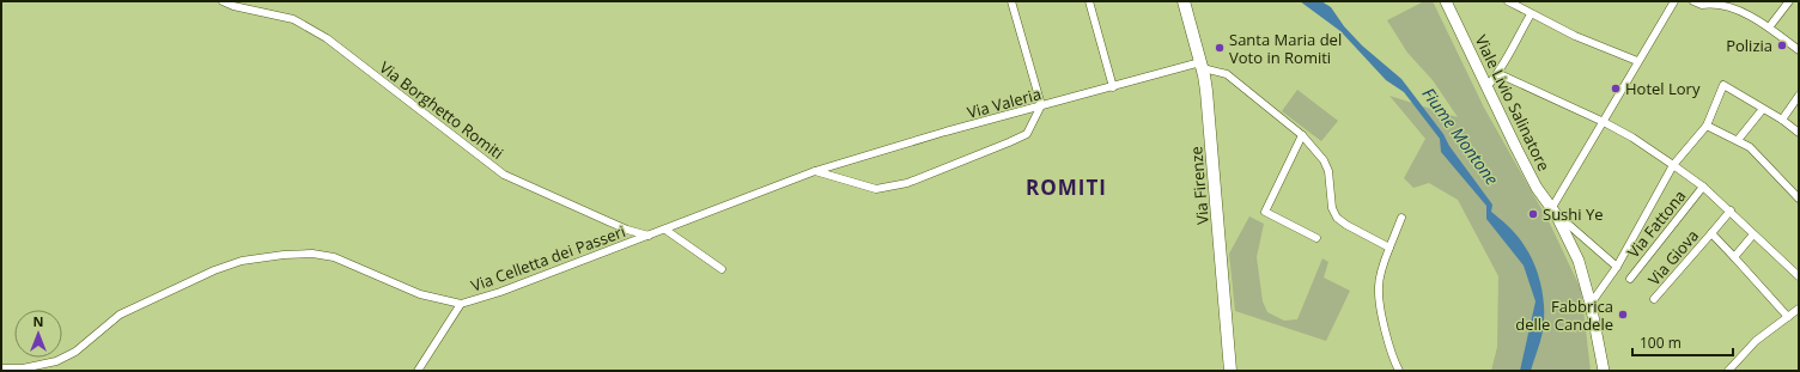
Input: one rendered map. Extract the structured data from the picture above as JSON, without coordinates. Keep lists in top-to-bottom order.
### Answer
{
  "streets": {
    "main road": ["Viale Livio Salinatore", "Via Firenze"],
    "street": [
      "Via Valeria",
      "Via Borghetto Romiti",
      "Via Fattona",
      "Via Giova",
      "Via Celletta dei Passeri"
    ]
  },
  "crossings": [
    ["Via Valeria", "Via Firenze"],
    ["Via Valeria", "Via Celletta dei Passeri"],
    ["Via Borghetto Romiti", "Via Celletta dei Passeri"]
  ],
  "districts": ["ROMITI"],
  "water": ["Fiume Montone"],
  "places": [
    "Polizia",
    "Santa Maria del Voto in Romiti",
    "Hotel Lory",
    "Sushi Ye",
    "Fabbrica delle Candele"
  ],
  "scale_bar": "100 m",
  "north": "top"
}
